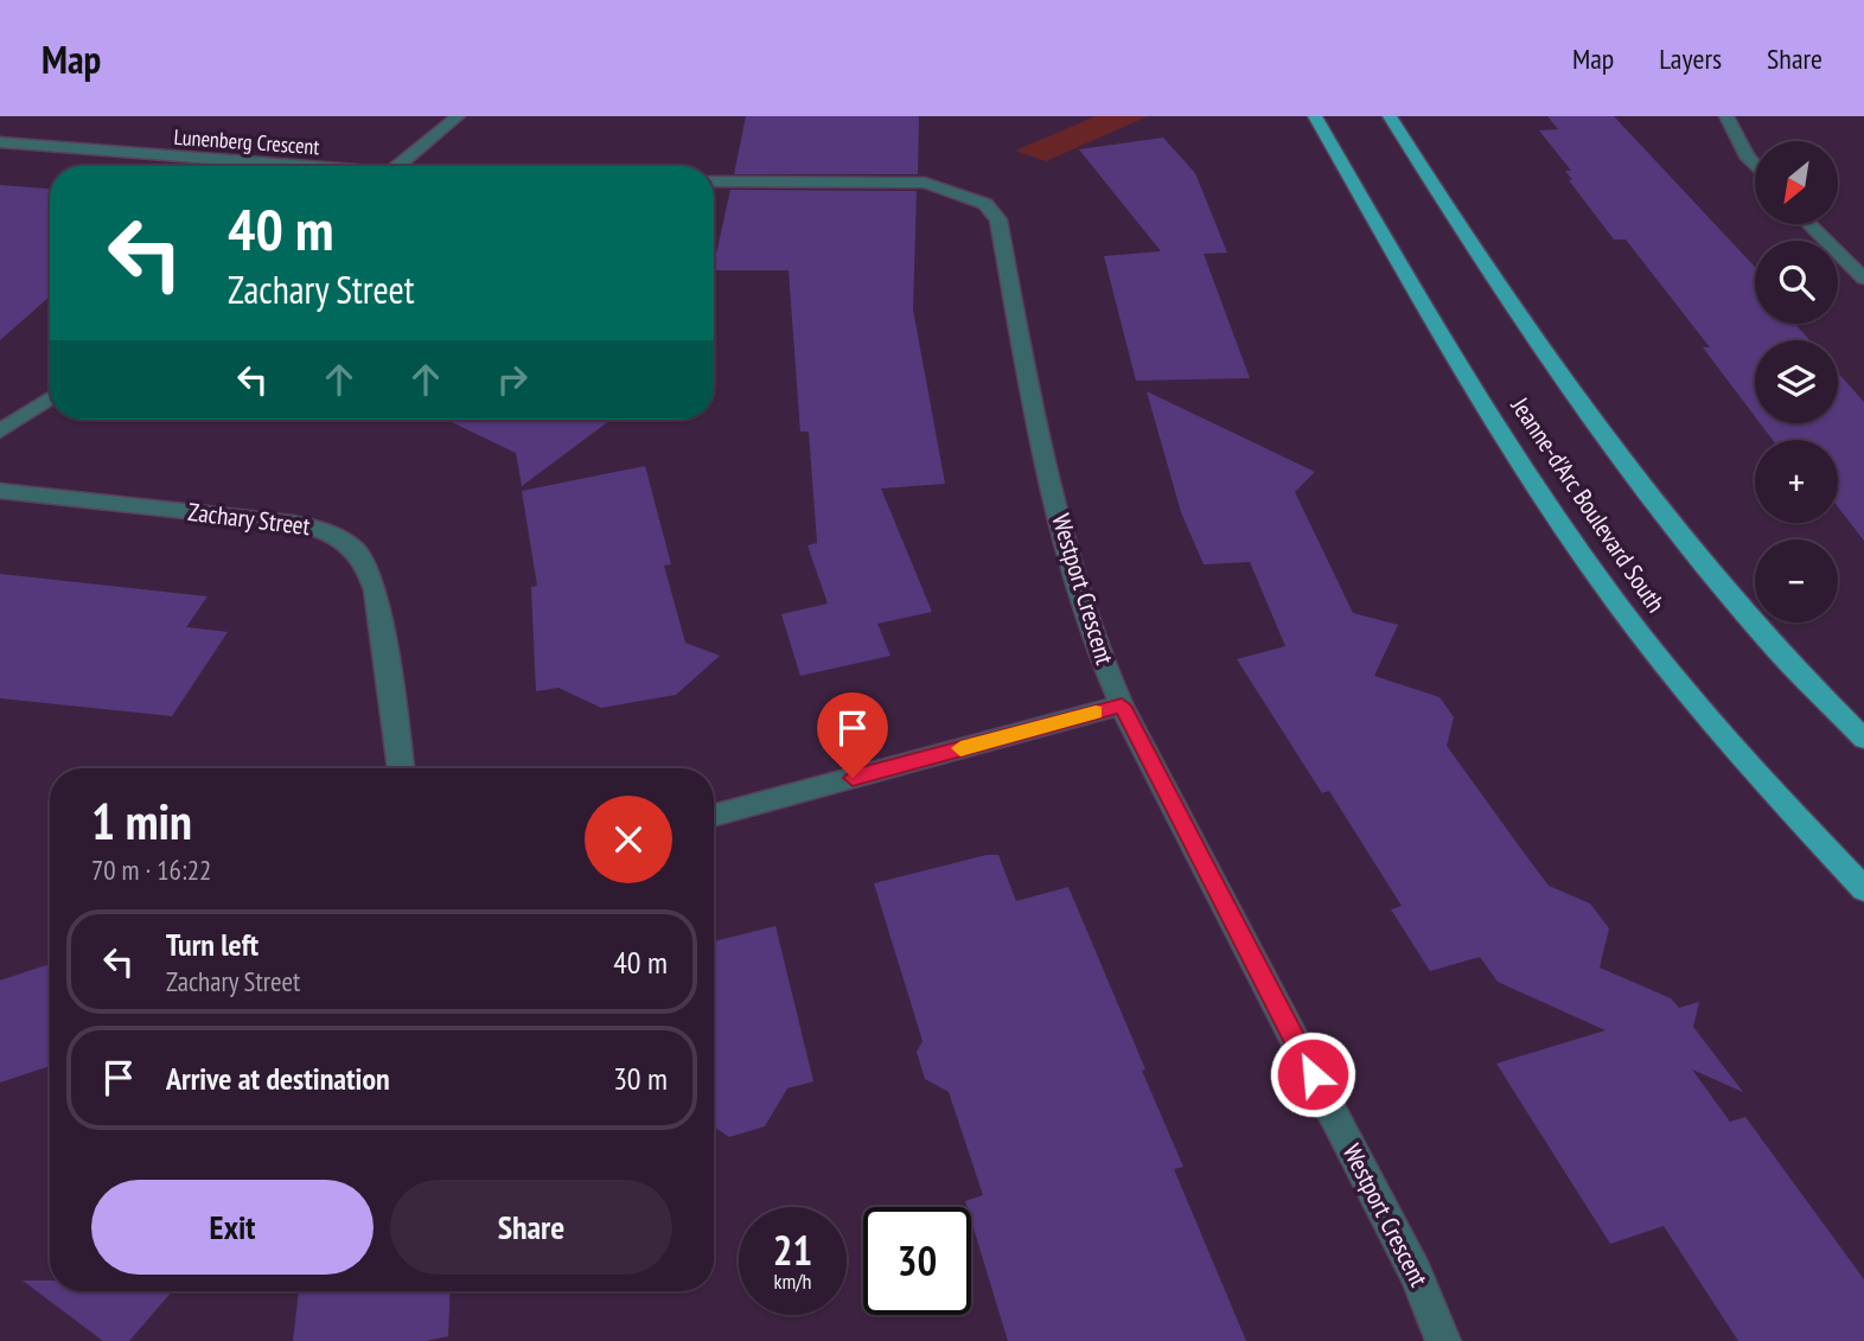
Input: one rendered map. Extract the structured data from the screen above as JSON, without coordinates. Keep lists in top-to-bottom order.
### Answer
{
  "streets": {
    "main road": ["Jeanne-d'Arc Boulevard South"],
    "street": ["Lunenberg Crescent", "Zachary Street", "Westport Crescent"]
  },
  "north": "bottom left",
  "page": {
    "header": "Map",
    "nav": ["Map", "Layers", "Share"],
    "map_buttons": ["+", "−"],
    "turn": ["40 m", "Zachary Street"],
    "heading": ["1 min", "70 m · 16:22"],
    "list": [
      {
        "name": "Turn left",
        "note": "Zachary Street",
        "value": "40 m"
      },
      {
        "name": "Arrive at destination",
        "value": "30 m"
      }
    ],
    "buttons": ["Exit", "Share"],
    "speed": "21 km/h",
    "limit": "30"
  }
}
